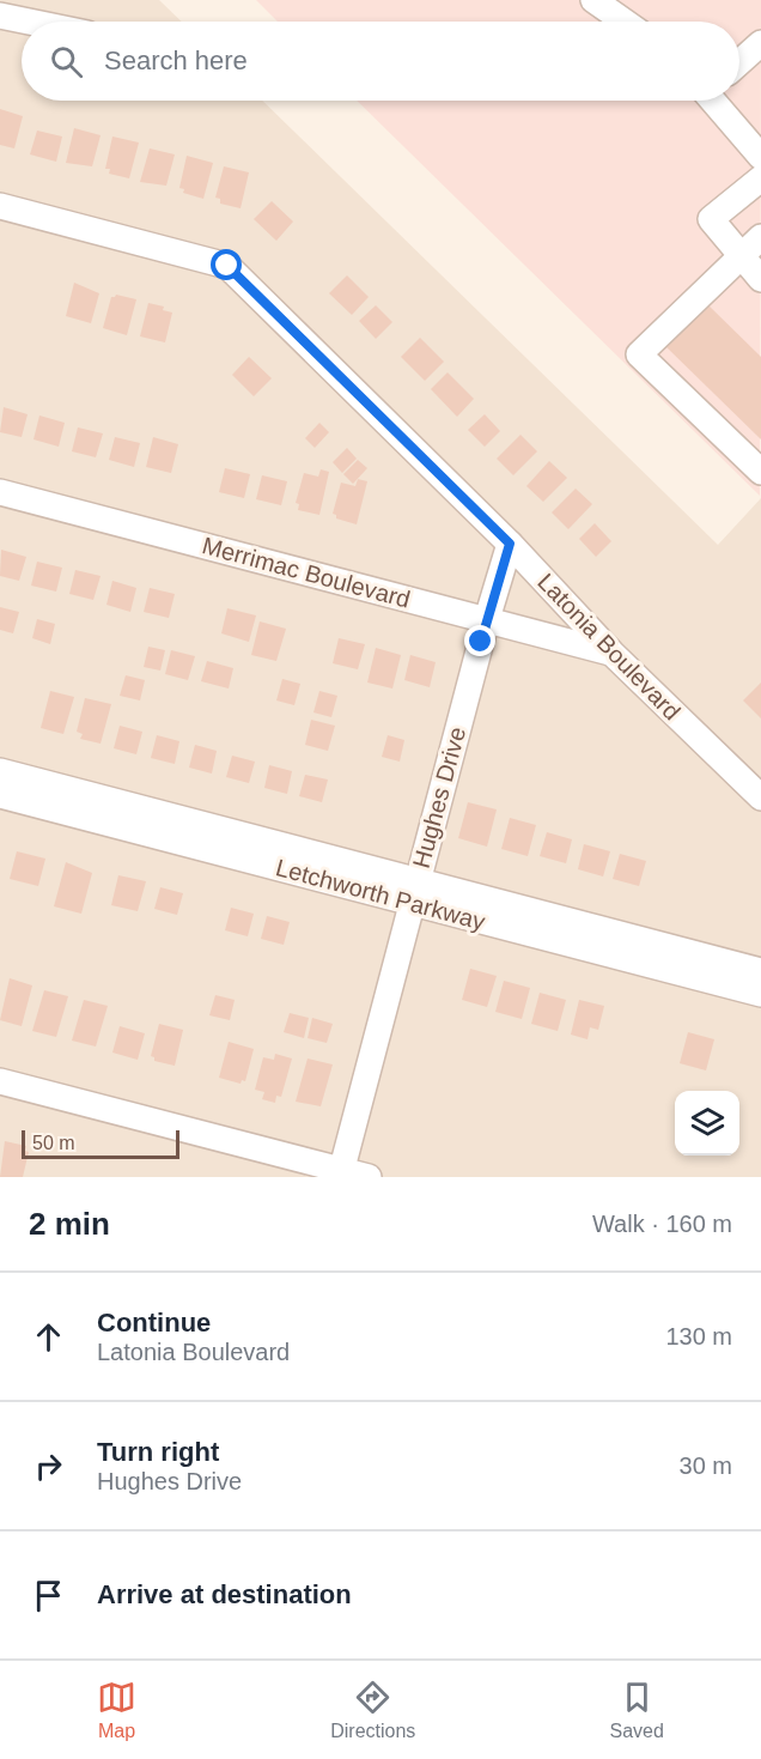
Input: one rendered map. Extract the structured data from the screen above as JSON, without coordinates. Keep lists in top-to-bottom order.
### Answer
{
  "streets": {
    "street": [
      "Merrimac Boulevard",
      "Latonia Boulevard",
      "Hughes Drive",
      "Letchworth Parkway"
    ]
  },
  "crossings": [
    ["Merrimac Boulevard", "Latonia Boulevard"],
    ["Merrimac Boulevard", "Hughes Drive"],
    ["Latonia Boulevard", "Hughes Drive"],
    ["Hughes Drive", "Letchworth Parkway"]
  ],
  "scale_bar": "50 m",
  "page": {
    "search": "Search here",
    "scale": "50 m",
    "heading": ["2 min", "Walk · 160 m"],
    "list": [
      ["Continue", "Latonia Boulevard", "130 m"],
      ["Turn right", "Hughes Drive", "30 m"],
      "Arrive at destination"
    ],
    "nav": ["Map", "Directions", "Saved"]
  }
}
